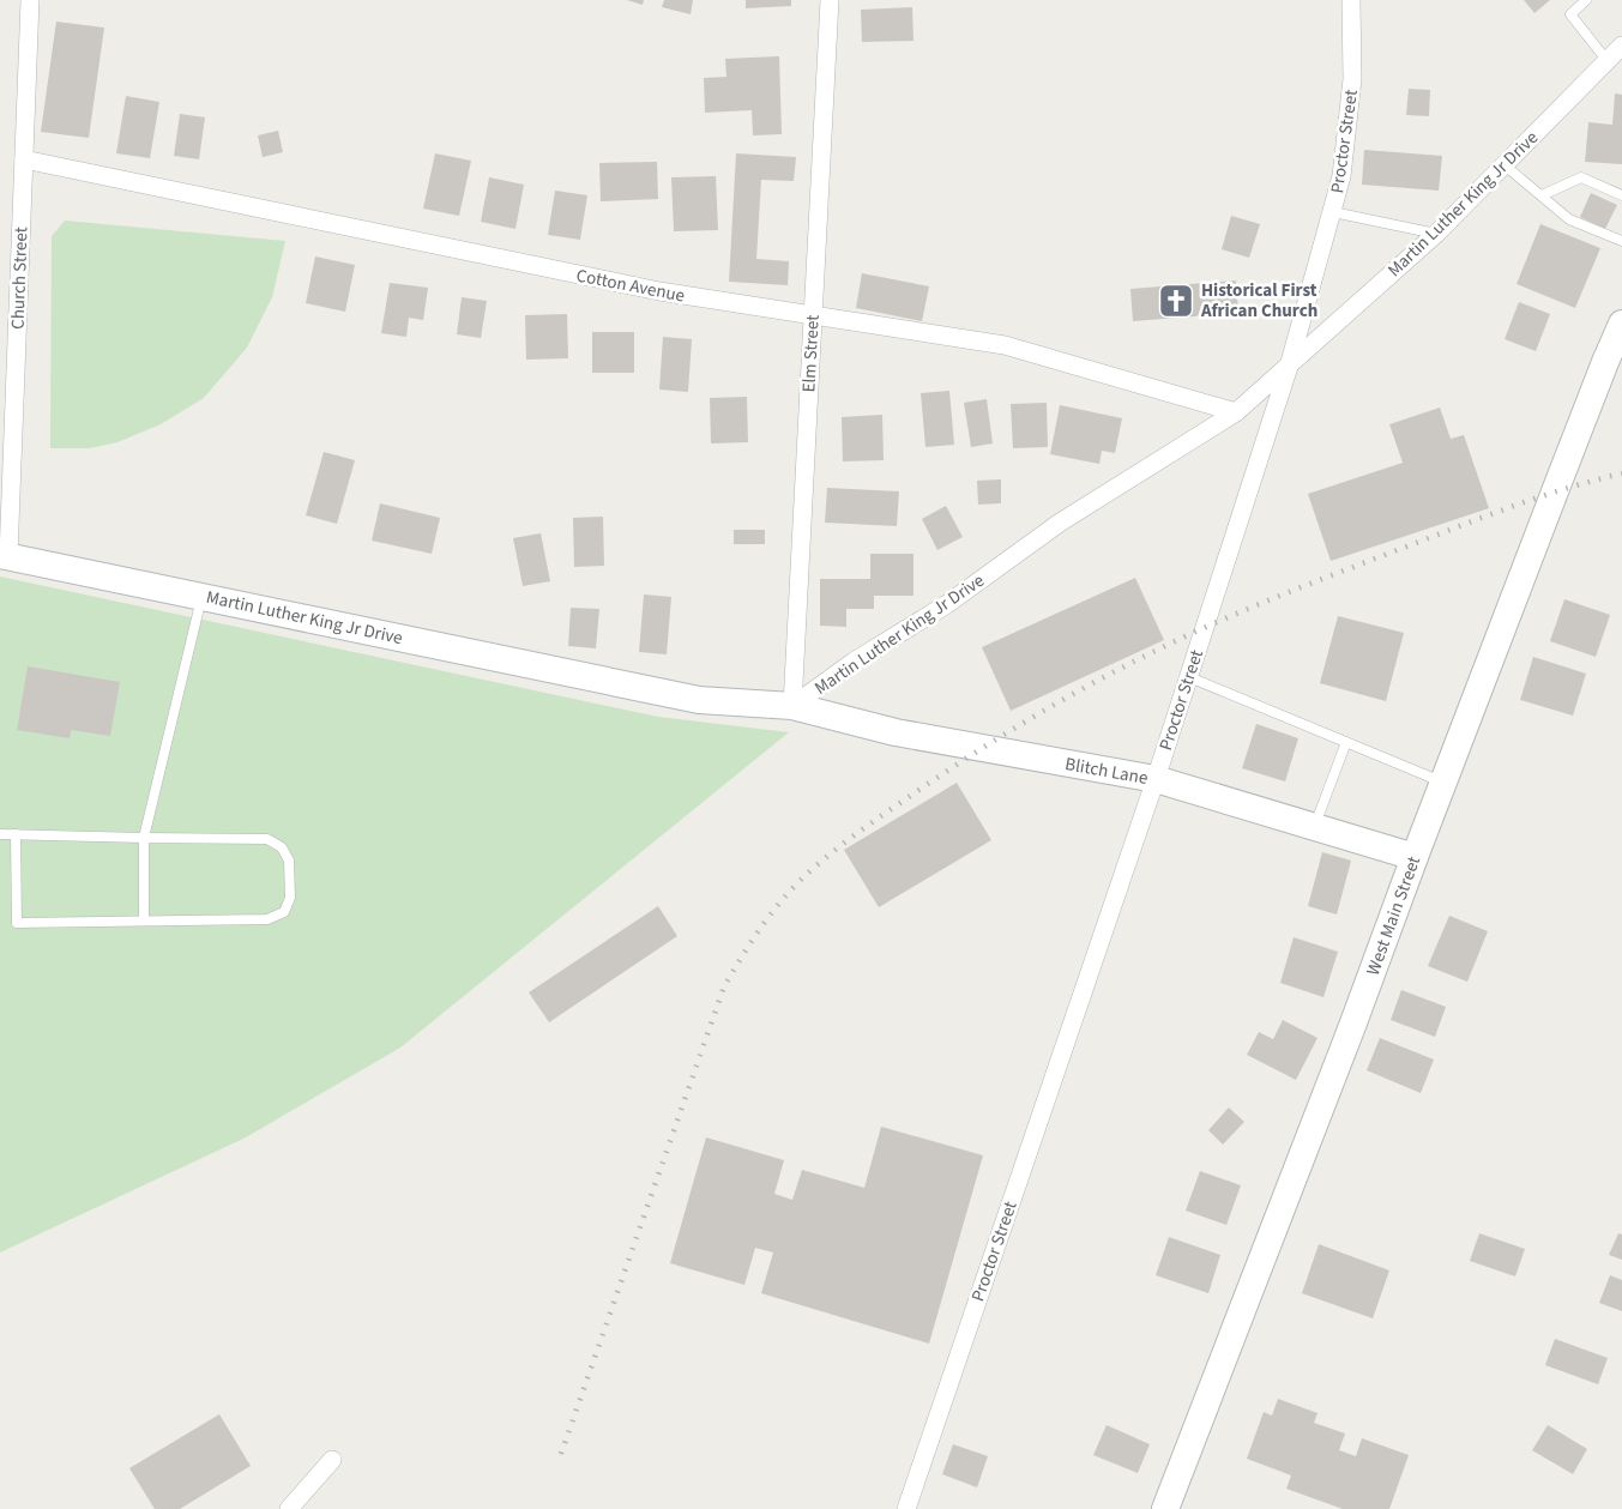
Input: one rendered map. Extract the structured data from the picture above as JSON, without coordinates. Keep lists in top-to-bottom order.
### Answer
{
  "streets": {
    "street": [
      "Proctor Street",
      "Martin Luther King Jr Drive",
      "Church Street",
      "Cotton Avenue",
      "Elm Street",
      "Blitch Lane",
      "West Main Street"
    ]
  },
  "crossings": [
    ["Proctor Street", "Martin Luther King Jr Drive"],
    ["Proctor Street", "Blitch Lane"],
    ["Martin Luther King Jr Drive", "Church Street"],
    ["Martin Luther King Jr Drive", "Cotton Avenue"],
    ["Martin Luther King Jr Drive", "Elm Street"],
    ["Martin Luther King Jr Drive", "Blitch Lane"],
    ["Church Street", "Cotton Avenue"],
    ["Cotton Avenue", "Elm Street"],
    ["Elm Street", "Blitch Lane"],
    ["Blitch Lane", "West Main Street"]
  ],
  "places": {
    "church": ["Historical First African Church"]
  }
}
